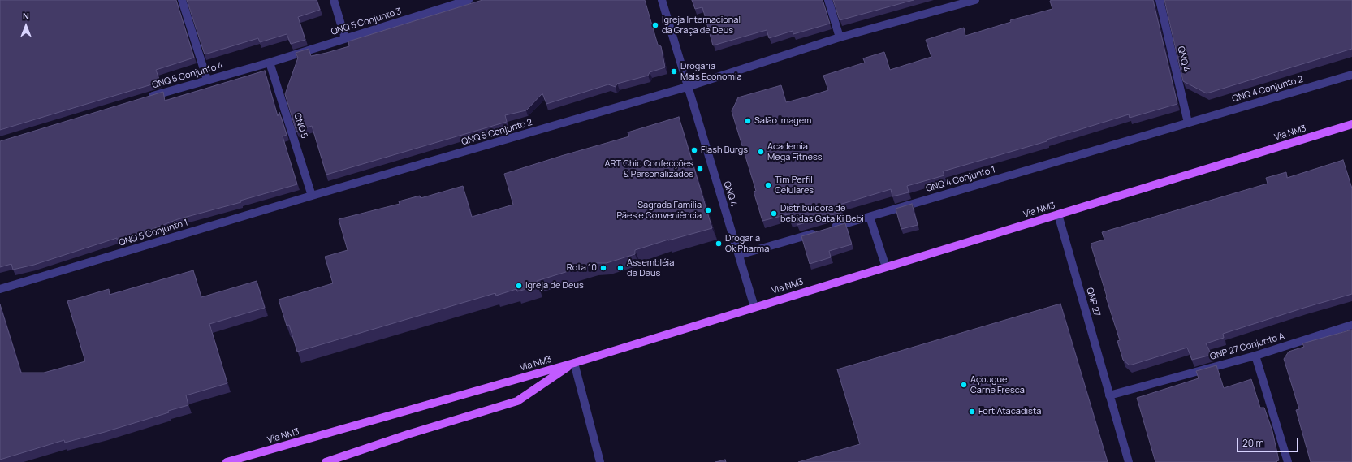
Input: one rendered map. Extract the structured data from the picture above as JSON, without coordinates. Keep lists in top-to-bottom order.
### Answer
{
  "streets": {
    "main road": ["Via NM3"],
    "street": [
      "QNQ 5 Conjunto 3",
      "QNQ 4",
      "QNQ 5 Conjunto 4",
      "QNQ 4 Conjunto 2",
      "QNQ 5",
      "QNQ 5 Conjunto 2",
      "QNQ 4 Conjunto 1",
      "QNQ 5 Conjunto 1",
      "QNP 27",
      "QNP 27 Conjunto A"
    ]
  },
  "crossings": [
    ["QNQ 5 Conjunto 3", "QNQ 5 Conjunto 4"],
    ["QNQ 5 Conjunto 3", "QNQ 5"],
    ["QNQ 4", "QNQ 4 Conjunto 2"],
    ["QNQ 4", "QNQ 5 Conjunto 2"],
    ["QNQ 4", "Via NM3"],
    ["QNQ 4", "QNQ 4 Conjunto 1"],
    ["QNQ 5 Conjunto 4", "QNQ 5"],
    ["QNQ 4 Conjunto 2", "QNQ 4 Conjunto 1"],
    ["QNQ 5", "QNQ 5 Conjunto 2"],
    ["QNQ 5", "QNQ 5 Conjunto 1"],
    ["QNQ 5 Conjunto 2", "QNQ 5 Conjunto 1"],
    ["Via NM3", "QNP 27"],
    ["QNP 27", "QNP 27 Conjunto A"]
  ],
  "places": [
    "Igreja Internacional da Graça de Deus",
    "Drogaria Mais Economia",
    "Salão Imagem",
    "Flash Burgs",
    "Academia Mega Fitness",
    "ART Chic Confecções & Personalizados",
    "Tim Perfil Celulares",
    "Sagrada Família Pães e Conveniência",
    "Distribuidora de bebidas Gata Ki Bebi",
    "Drogaria Ok Pharma",
    "Rota 10",
    "Assembléia de Deus",
    "Igreja de Deus",
    "Açougue Carne Fresca",
    "Fort Atacadista"
  ],
  "scale_bar": "20 m",
  "north": "top"
}
